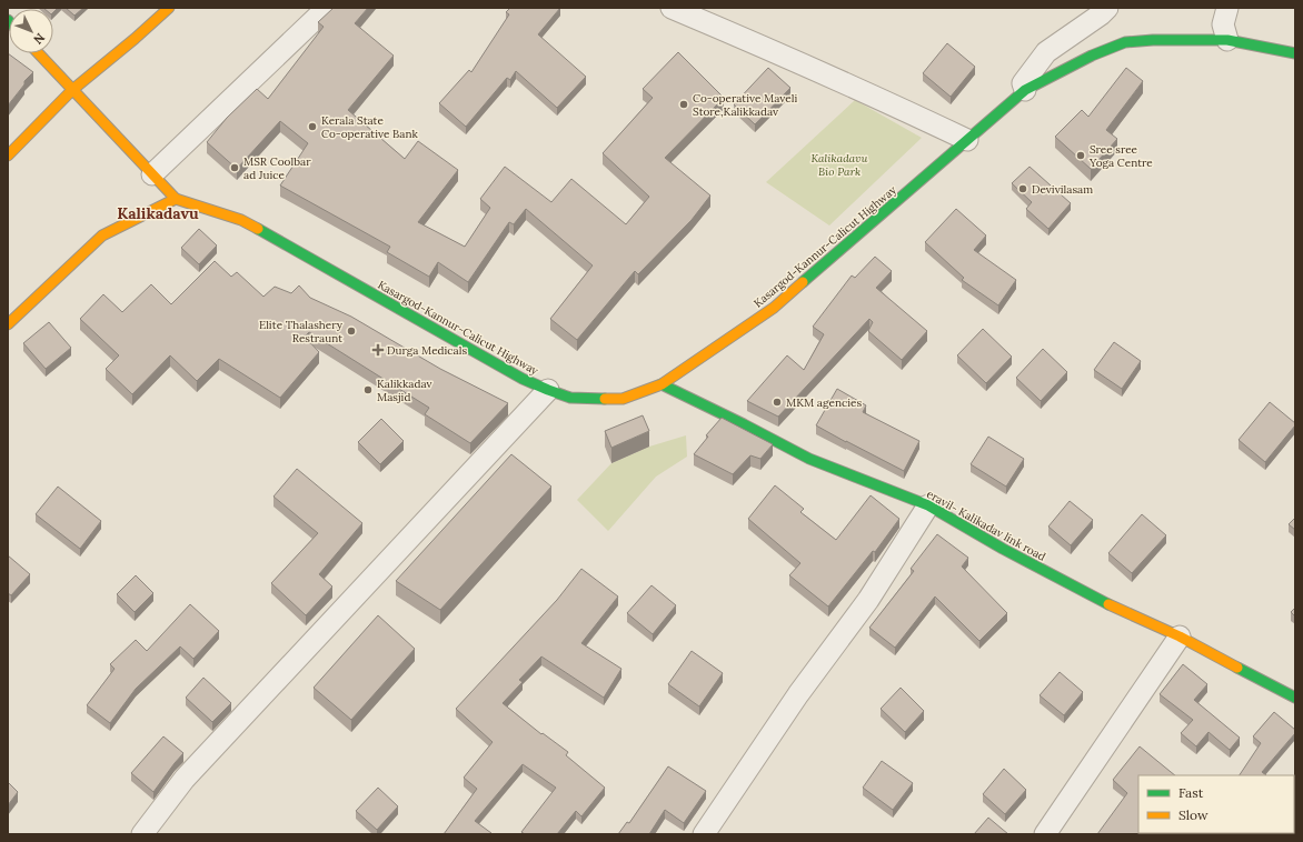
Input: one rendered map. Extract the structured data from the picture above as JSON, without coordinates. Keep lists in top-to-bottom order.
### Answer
{
  "streets": {
    "main road": ["Kasargod-Kannur-Calicut Highway", "eravil- Kalikadav link road"]
  },
  "crossings": [
    ["Kasargod-Kannur-Calicut Highway", "eravil- Kalikadav link road"]
  ],
  "districts": ["Kalikadavu"],
  "parks": ["Kalikadavu Bio Park"],
  "places": {
    "other": [
      "Co-operative Maveli Store,Kalikkadav",
      "Kerala State Co-operative Bank",
      "Sree sree Yoga Centre",
      "MSR Coolbar ad Juice",
      "Devivilasam",
      "Elite Thalashery Restraunt",
      "Kalikkadav Masjid",
      "MKM agencies"
    ],
    "health": ["Durga Medicals"]
  },
  "legend": ["Fast", "Slow"],
  "north": "bottom right"
}
